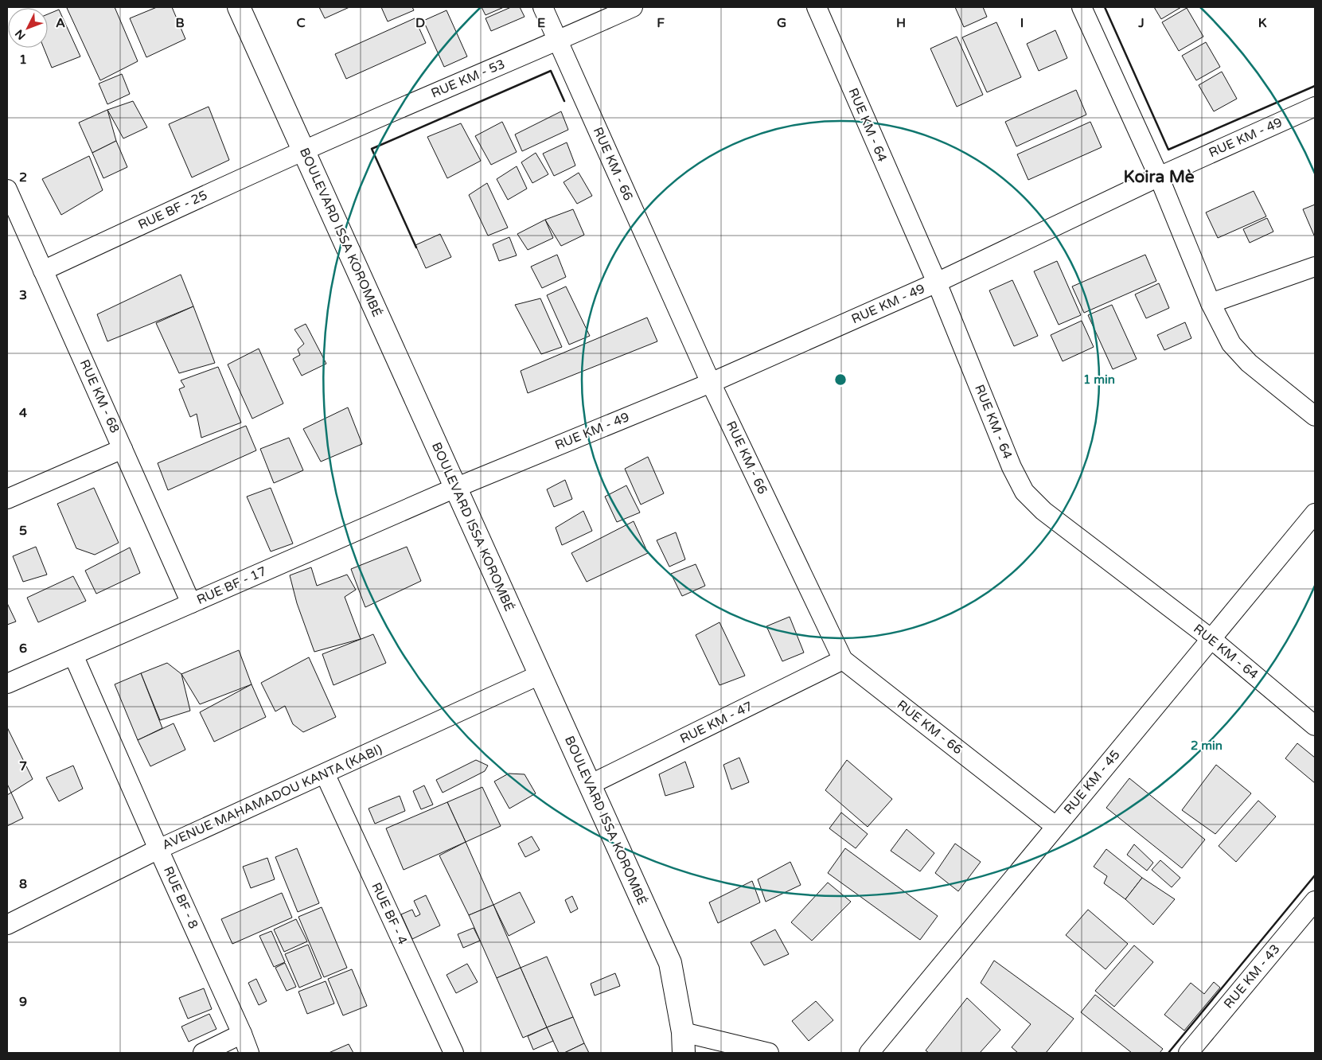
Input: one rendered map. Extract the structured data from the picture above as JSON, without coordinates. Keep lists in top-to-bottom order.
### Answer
{
  "streets": {
    "street": [
      "RUE KM - 53",
      "RUE KM - 64",
      "RUE KM - 49",
      "RUE KM - 66",
      "RUE BF - 25",
      "BOULEVARD ISSA KOROMBÉ",
      "RUE KM - 68",
      "RUE BF - 17",
      "RUE KM - 47",
      "RUE KM - 45",
      "AVENUE MAHAMADOU KANTA (KABI)",
      "RUE BF - 8",
      "RUE BF - 4",
      "RUE KM - 43"
    ]
  },
  "crossings": [
    ["RUE KM - 53", "RUE KM - 66"],
    ["RUE KM - 53", "RUE BF - 25"],
    ["RUE KM - 53", "BOULEVARD ISSA KOROMBÉ"],
    ["RUE KM - 64", "RUE KM - 49"],
    ["RUE KM - 64", "RUE KM - 45"],
    ["RUE KM - 49", "RUE KM - 66"],
    ["RUE KM - 49", "BOULEVARD ISSA KOROMBÉ"],
    ["RUE KM - 49", "RUE BF - 17"],
    ["RUE KM - 66", "RUE KM - 47"],
    ["RUE KM - 66", "RUE KM - 45"],
    ["RUE BF - 25", "BOULEVARD ISSA KOROMBÉ"],
    ["RUE BF - 25", "RUE KM - 68"],
    ["BOULEVARD ISSA KOROMBÉ", "RUE BF - 17"],
    ["BOULEVARD ISSA KOROMBÉ", "RUE KM - 47"],
    ["BOULEVARD ISSA KOROMBÉ", "AVENUE MAHAMADOU KANTA (KABI)"],
    ["RUE KM - 68", "RUE BF - 17"],
    ["RUE BF - 17", "RUE BF - 8"],
    ["AVENUE MAHAMADOU KANTA (KABI)", "RUE BF - 8"],
    ["AVENUE MAHAMADOU KANTA (KABI)", "RUE BF - 4"]
  ],
  "districts": ["Koira Mè"],
  "north": "bottom left",
  "grid": {
    "columns": [
      "A",
      "B",
      "C",
      "D",
      "E",
      "F",
      "G",
      "H",
      "I",
      "J",
      "K"
    ],
    "rows": [
      "1",
      "2",
      "3",
      "4",
      "5",
      "6",
      "7",
      "8",
      "9"
    ]
  },
  "rings": ["1 min", "2 min"]
}
